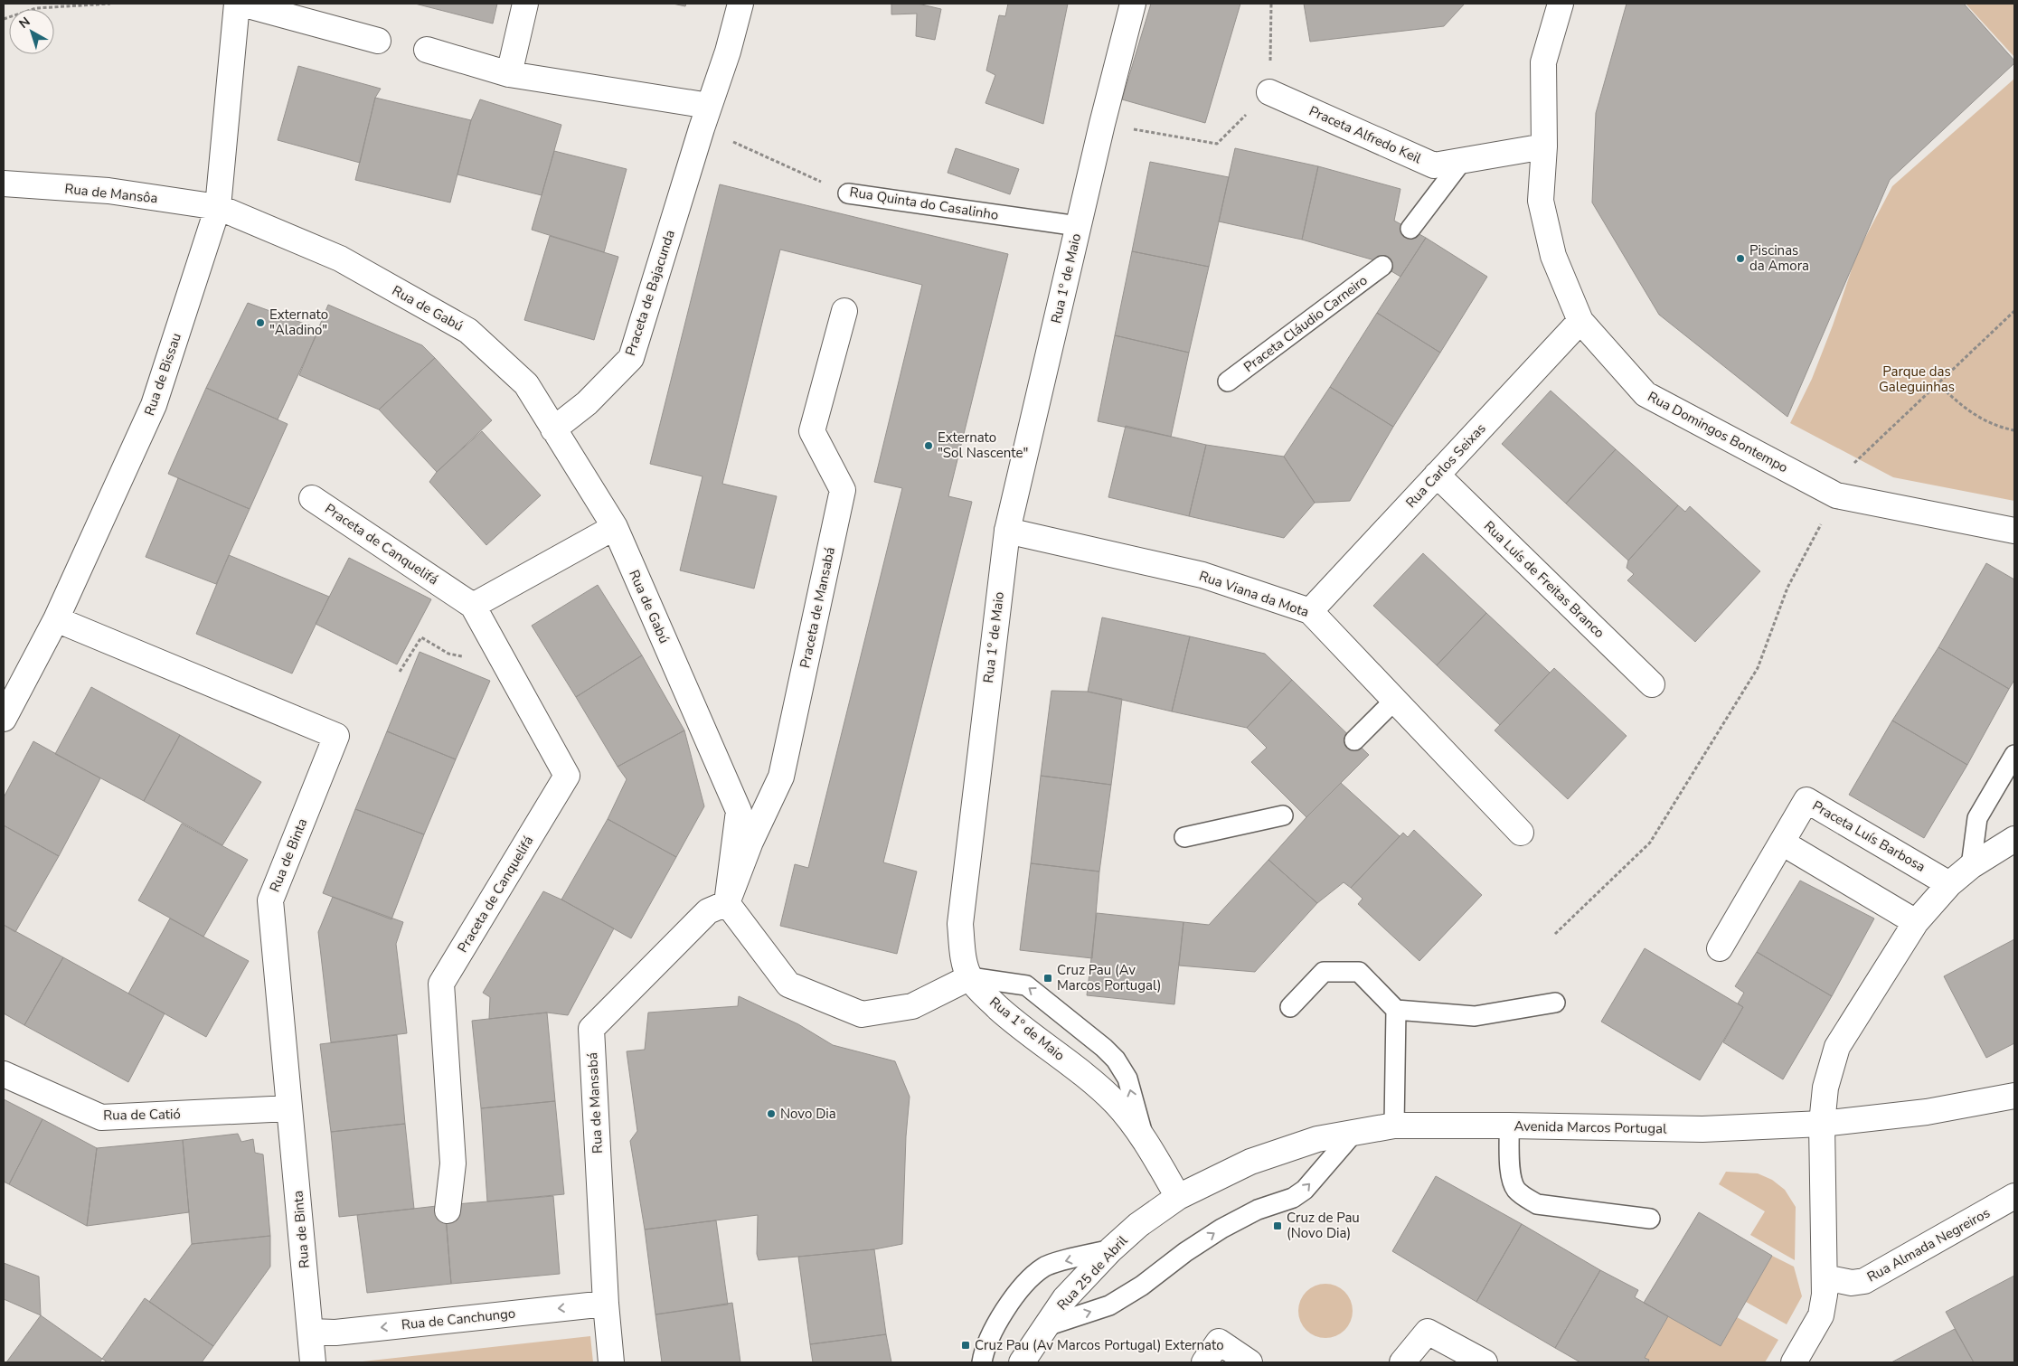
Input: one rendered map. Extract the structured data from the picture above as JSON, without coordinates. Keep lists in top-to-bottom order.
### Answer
{
  "streets": {
    "street": [
      "Praceta Alfredo Keil",
      "Rua de Mansôa",
      "Rua 1º de Maio",
      "Praceta de Bajacunda",
      "Rua de Gabú",
      "Rua de Bissau",
      "Rua Domingos Bontempo",
      "Rua Carlos Seixas",
      "Praceta de Canquelifá",
      "Rua Luís de Freitas Branco",
      "Rua Viana da Mota",
      "Praceta de Mansabá",
      "Praceta Luís Barbosa",
      "Rua de Binta",
      "Rua de Mansabá",
      "Rua de Catió",
      "Avenida Marcos Portugal",
      "Rua Almada Negreiros",
      "Rua 25 de Abril",
      "Rua de Canchungo"
    ],
    "lane": ["Rua Quinta do Casalinho", "Praceta Cláudio Carneiro"]
  },
  "crossings": [
    ["Praceta Alfredo Keil", "Rua Domingos Bontempo"],
    ["Rua de Mansôa", "Rua de Gabú"],
    ["Rua de Mansôa", "Rua de Bissau"],
    ["Rua Quinta do Casalinho", "Rua 1º de Maio"],
    ["Rua Quinta do Casalinho", "Praceta de Bajacunda"],
    ["Rua 1º de Maio", "Rua Viana da Mota"],
    ["Rua 1º de Maio", "Avenida Marcos Portugal"],
    ["Rua 1º de Maio", "Rua 25 de Abril"],
    ["Praceta de Bajacunda", "Rua de Gabú"],
    ["Rua de Gabú", "Rua de Bissau"],
    ["Rua de Gabú", "Praceta de Mansabá"],
    ["Rua de Gabú", "Rua de Mansabá"],
    ["Rua de Bissau", "Rua de Binta"],
    ["Rua Domingos Bontempo", "Rua Carlos Seixas"],
    ["Rua Carlos Seixas", "Rua Luís de Freitas Branco"],
    ["Rua Carlos Seixas", "Rua Viana da Mota"],
    ["Praceta de Mansabá", "Rua de Mansabá"],
    ["Rua de Binta", "Rua de Catió"],
    ["Rua de Binta", "Rua de Canchungo"],
    ["Rua de Mansabá", "Rua de Canchungo"],
    ["Avenida Marcos Portugal", "Rua 25 de Abril"]
  ],
  "one_way": ["Rua de Canchungo"],
  "parks": ["Parque das Galeguinhas"],
  "places": {
    "other": [
      "Piscinas da Amora",
      "Externato \"Aladino\"",
      "Externato \"Sol Nascente\"",
      "Novo Dia"
    ],
    "transit": ["Cruz Pau (Av Marcos Portugal)", "Cruz de Pau (Novo Dia)", "Cruz Pau (Av Marcos Portugal) Externato"]
  },
  "north": "top left"
}
